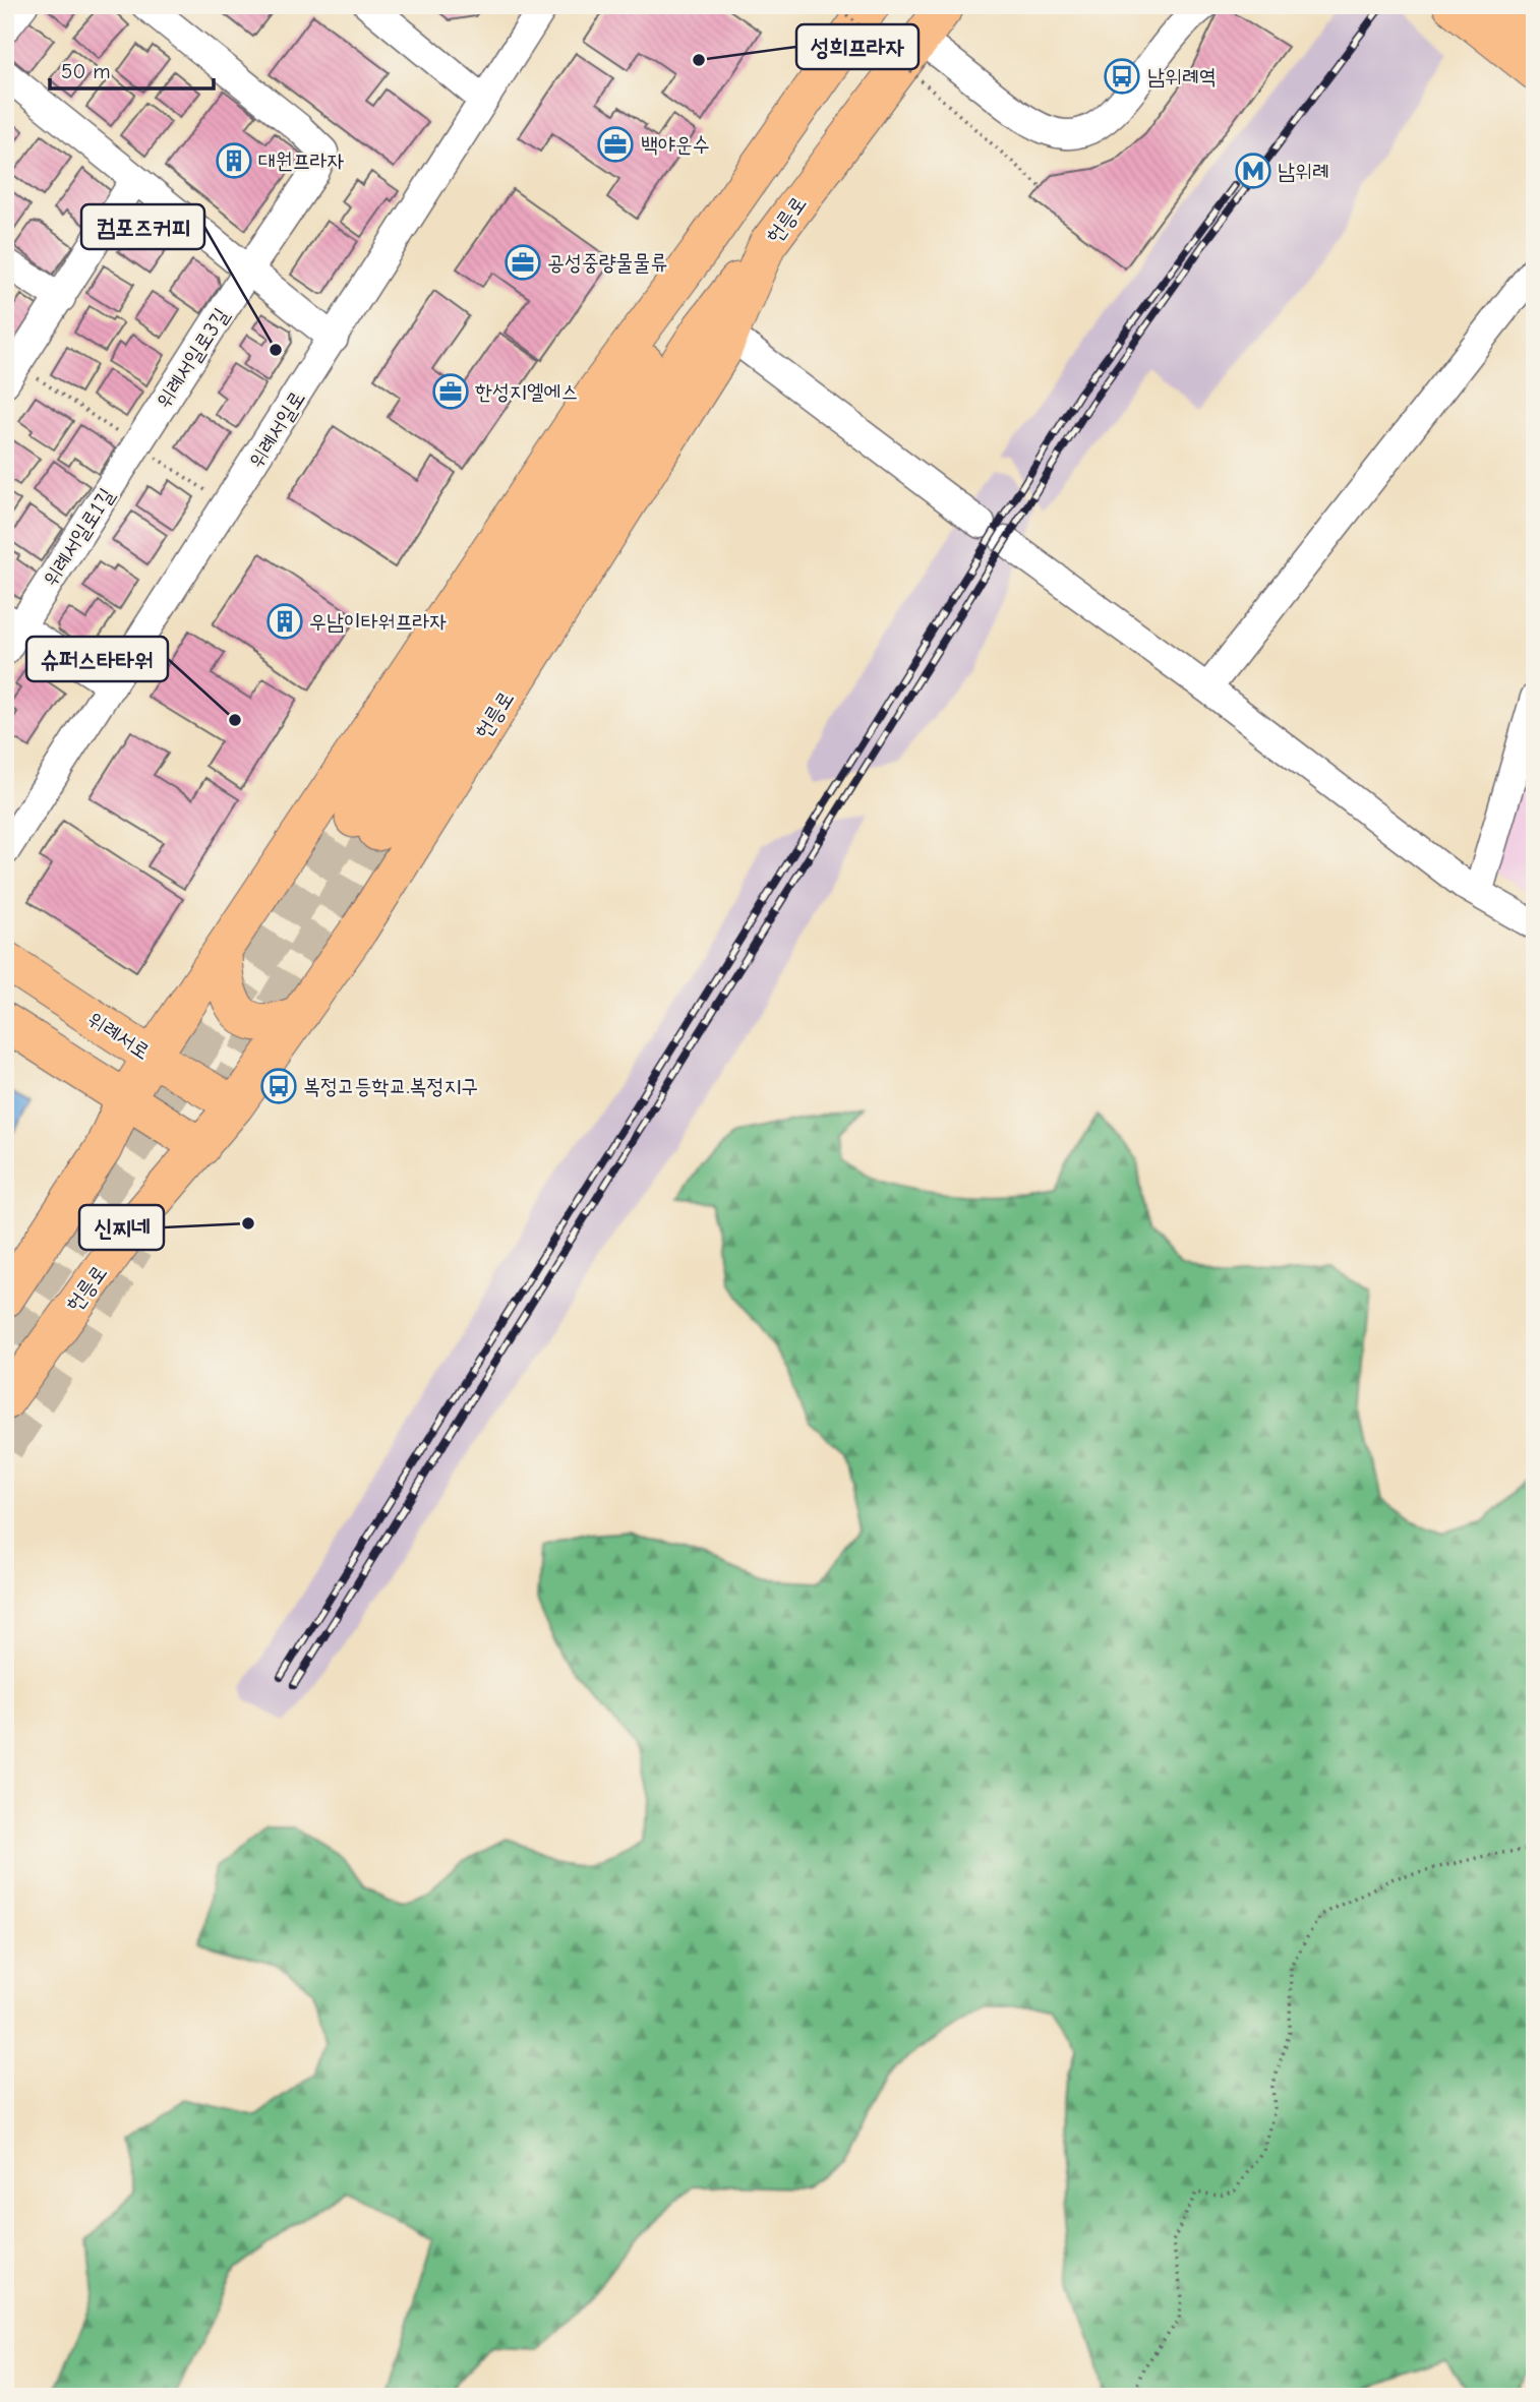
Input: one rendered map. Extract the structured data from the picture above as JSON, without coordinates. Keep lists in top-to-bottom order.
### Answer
{
  "streets": {
    "main road": ["헌릉로", "위례서로"],
    "street": ["위례서일로3길", "위례서일로", "위례서일로1길"]
  },
  "crossings": [
    ["헌릉로", "위례서로"],
    ["위례서일로3길", "위례서일로1길"],
    ["위례서일로", "위례서일로1길"]
  ],
  "places": {
    "other": [
      "성희프라자",
      "컴포즈커피",
      "슈퍼스타타워",
      "신찌네"
    ],
    "bus stop": ["남위례역", "복정고등학교.복정지구"],
    "office": ["백야운수", "공성중량물물류", "한성지엘에스"],
    "building": ["대원프라자", "우남이타워프라자"],
    "metro station": ["남위례"]
  },
  "scale_bar": "50 m"
}
